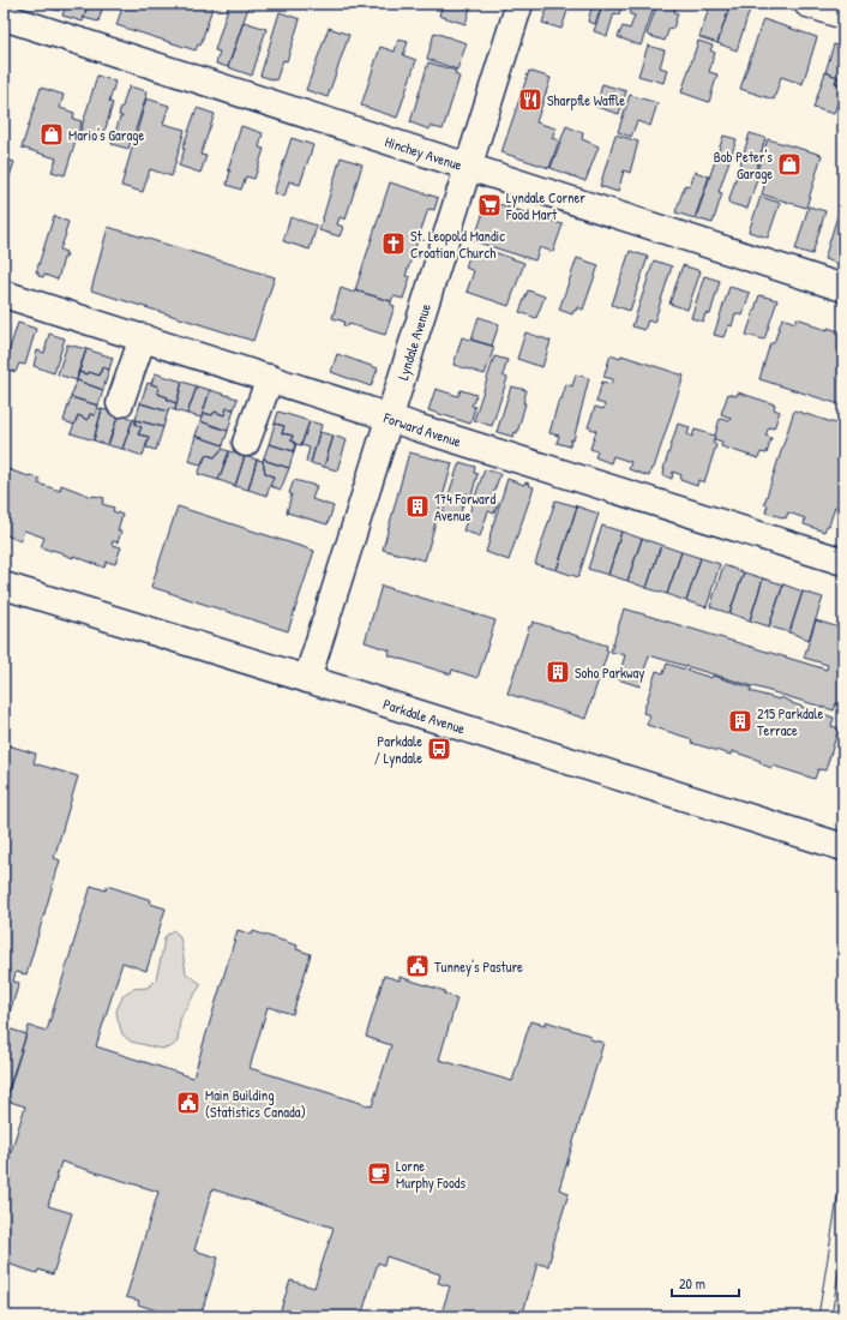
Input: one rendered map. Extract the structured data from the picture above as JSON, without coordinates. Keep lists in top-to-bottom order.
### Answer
{
  "streets": {
    "street": [
      "Hinchey Avenue",
      "Lyndale Avenue",
      "Forward Avenue",
      "Parkdale Avenue"
    ]
  },
  "crossings": [
    ["Hinchey Avenue", "Lyndale Avenue"],
    ["Lyndale Avenue", "Forward Avenue"],
    ["Lyndale Avenue", "Parkdale Avenue"]
  ],
  "places": {
    "restaurant": ["Sharpfle Waffle"],
    "shop": ["Mario's Garage", "Bob Peter's Garage"],
    "supermarket": ["Lyndale Corner Food Mart"],
    "church": ["St. Leopold Mandic Croatian Church"],
    "building": ["174 Forward Avenue", "Soho Parkway", "215 Parkdale Terrace"],
    "bus stop": ["Parkdale / Lyndale"],
    "public building": ["Tunney's Pasture", "Main Building (Statistics Canada)"],
    "cafe": ["Lorne Murphy Foods"]
  },
  "scale_bar": "20 m"
}
